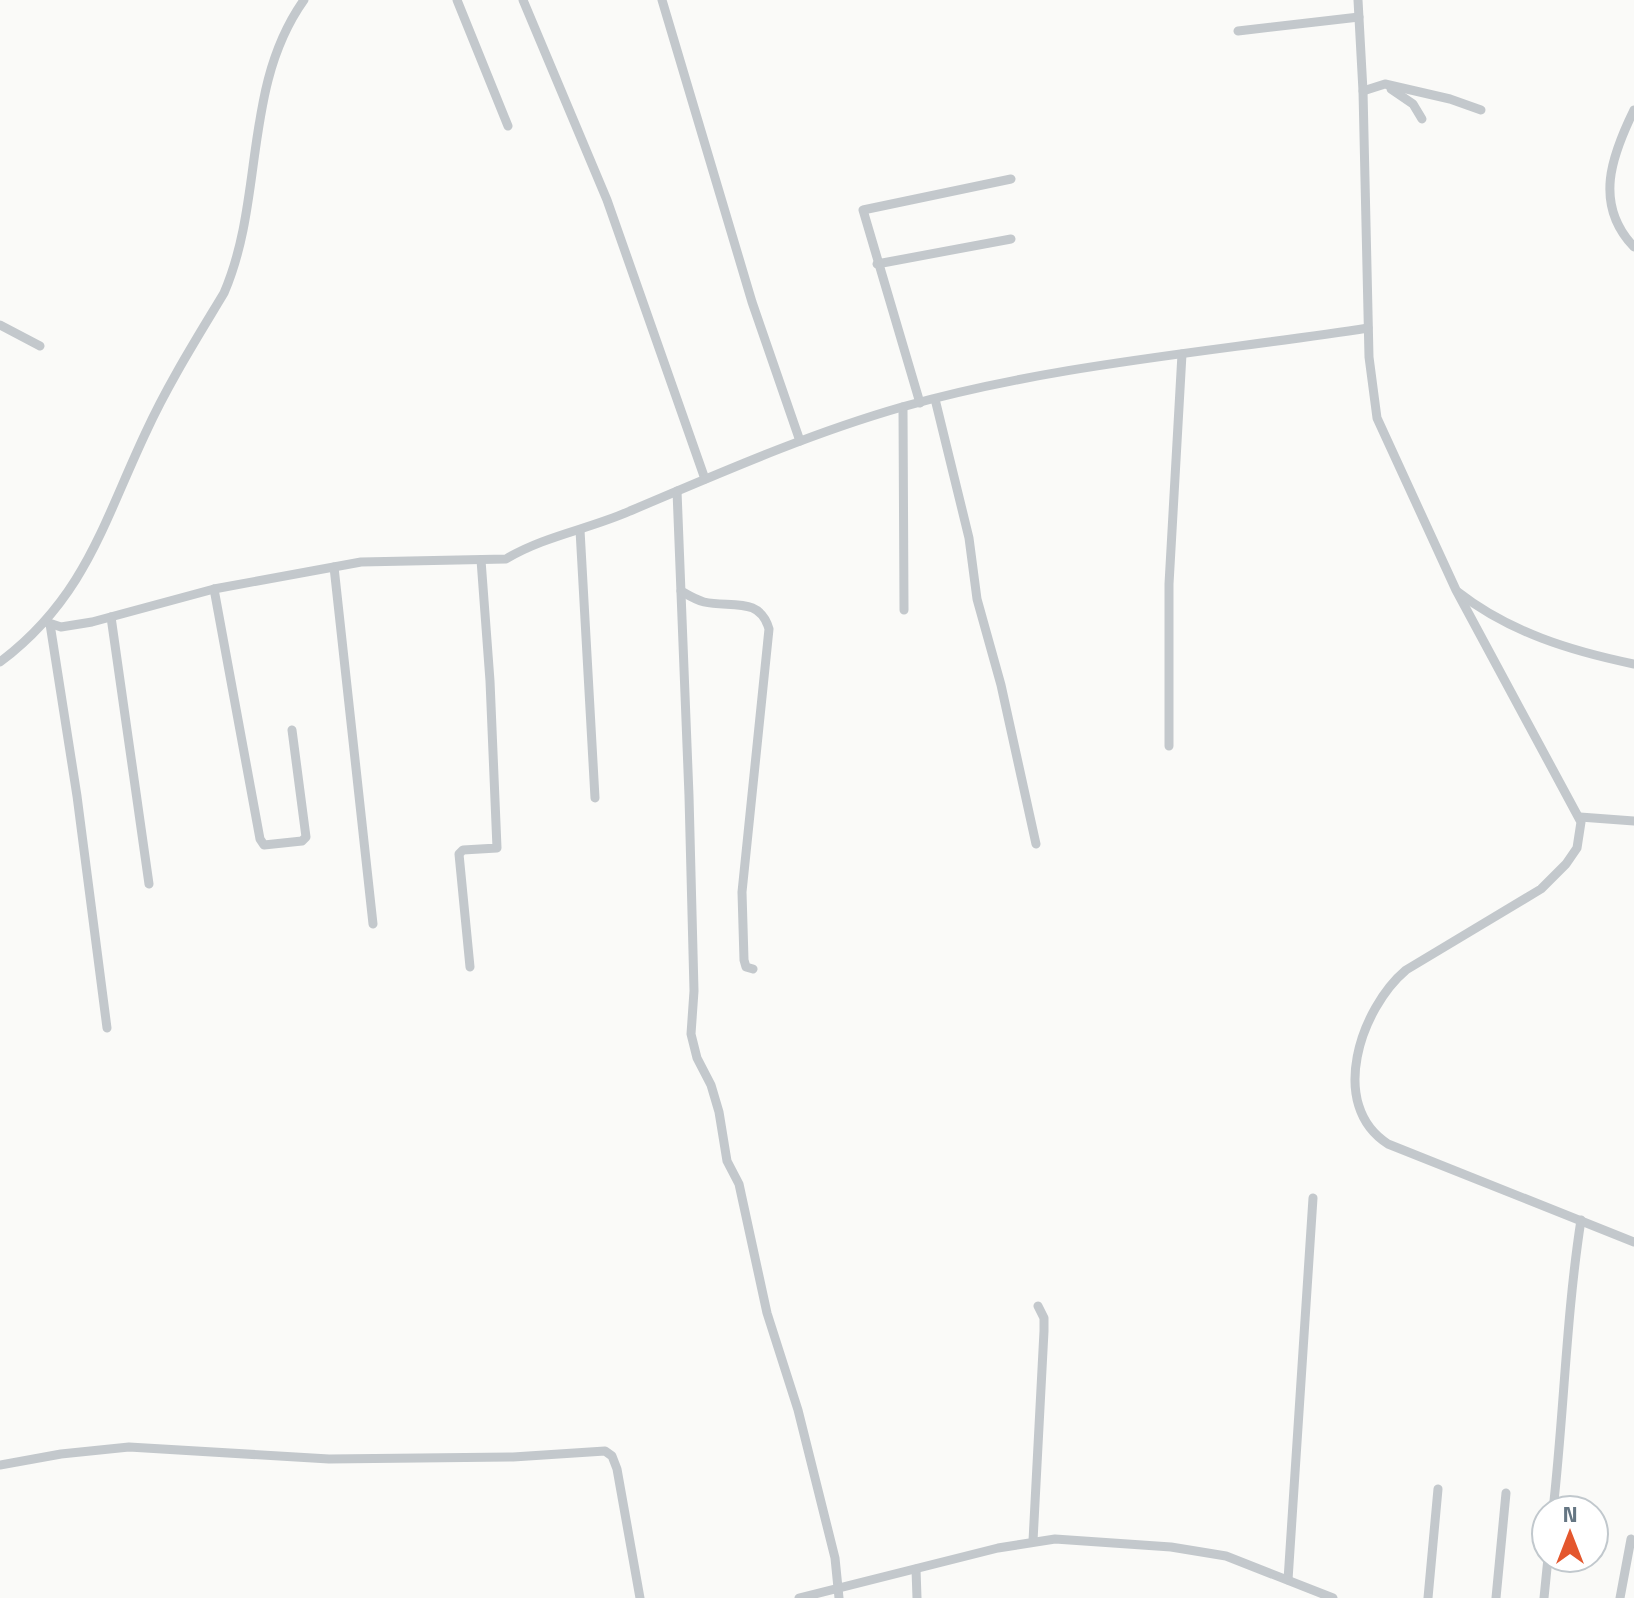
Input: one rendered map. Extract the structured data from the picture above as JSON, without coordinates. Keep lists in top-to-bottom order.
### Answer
{
  "north": "top"
}
